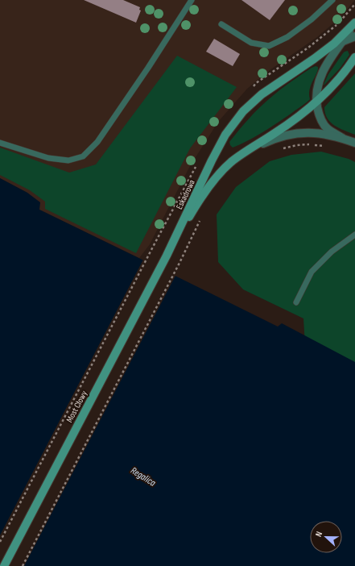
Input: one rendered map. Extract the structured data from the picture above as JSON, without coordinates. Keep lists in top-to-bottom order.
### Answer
{
  "streets": {
    "street": ["Eskadrowa", "Most Cłowy"]
  },
  "crossings": [
    ["Eskadrowa", "Most Cłowy"]
  ],
  "water": ["Regalica"],
  "north": "left"
}
